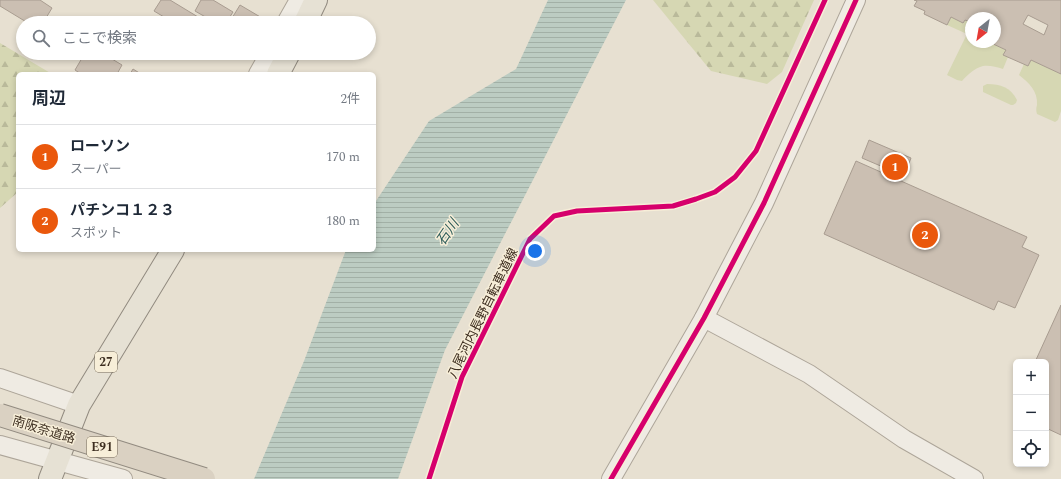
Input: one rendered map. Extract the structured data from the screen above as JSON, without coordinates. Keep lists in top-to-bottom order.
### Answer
{
  "streets": {
    "highway": ["南阪奈道路", "E91"],
    "main road": ["27"],
    "cycle path": ["八尾河内長野自転車道線"]
  },
  "water": ["石川"],
  "north": "bottom left",
  "page": {
    "search": "ここで検索",
    "heading": ["周辺", "2件"],
    "list": [
      {
        "mark": "1",
        "name": "ローソン",
        "note": "スーパー",
        "value": "170 m"
      },
      {
        "mark": "2",
        "name": "パチンコ１２３",
        "note": "スポット",
        "value": "180 m"
      }
    ],
    "pins": ["1", "2"],
    "map_buttons": ["+", "−"]
  }
}
